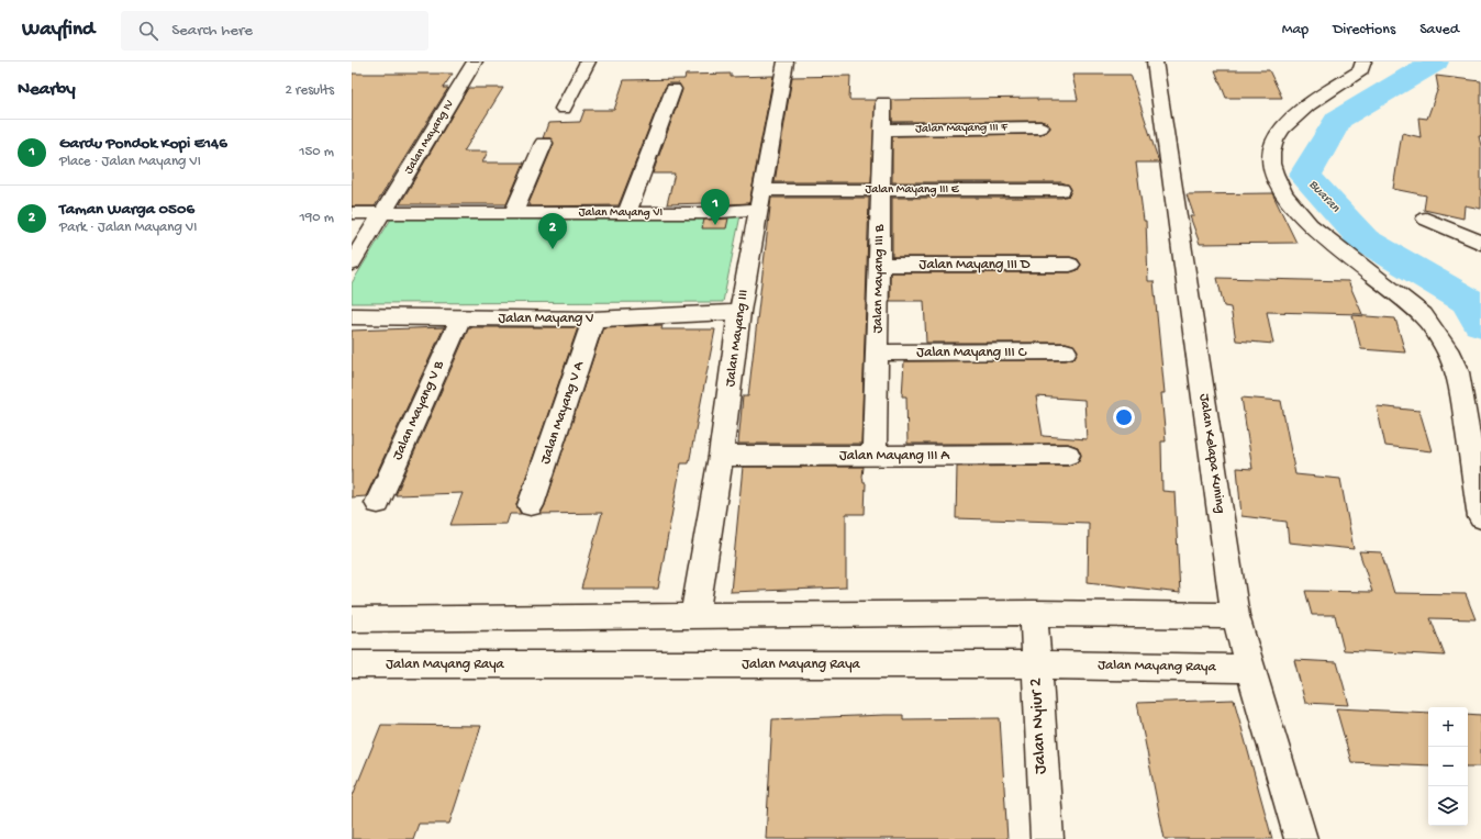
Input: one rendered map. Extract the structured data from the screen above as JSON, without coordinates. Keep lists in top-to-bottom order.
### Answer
{
  "streets": {
    "street": [
      "Jalan Mayang III F",
      "Jalan Mayang IV",
      "Jalan Mayang III E",
      "Jalan Mayang VI",
      "Jalan Mayang III D",
      "Jalan Mayang III B",
      "Jalan Mayang V",
      "Jalan Mayang III",
      "Jalan Mayang III C",
      "Jalan Mayang V B",
      "Jalan Mayang V A",
      "Jalan Kelapa Kuning",
      "Jalan Mayang III A",
      "Jalan Mayang Raya",
      "Jalan Nyiur 2"
    ]
  },
  "crossings": [
    ["Jalan Mayang III F", "Jalan Mayang III B"],
    ["Jalan Mayang IV", "Jalan Mayang VI"],
    ["Jalan Mayang III E", "Jalan Mayang VI"],
    ["Jalan Mayang III E", "Jalan Mayang III B"],
    ["Jalan Mayang III E", "Jalan Mayang III"],
    ["Jalan Mayang VI", "Jalan Mayang III"],
    ["Jalan Mayang III D", "Jalan Mayang III B"],
    ["Jalan Mayang III B", "Jalan Mayang III C"],
    ["Jalan Mayang III B", "Jalan Mayang III A"],
    ["Jalan Mayang V", "Jalan Mayang III"],
    ["Jalan Mayang V", "Jalan Mayang V B"],
    ["Jalan Mayang V", "Jalan Mayang V A"],
    ["Jalan Mayang III", "Jalan Mayang III A"],
    ["Jalan Kelapa Kuning", "Jalan Mayang Raya"],
    ["Jalan Mayang Raya", "Jalan Nyiur 2"]
  ],
  "water": ["Buaran"],
  "page": {
    "header": "Wayfind",
    "search": "Search here",
    "nav": ["Map", "Directions", "Saved"],
    "heading": ["Nearby", "2 results"],
    "list": [
      {
        "mark": "1",
        "name": "Gardu Pondok Kopi E146",
        "note": "Place · Jalan Mayang VI",
        "value": "150 m"
      },
      {
        "mark": "2",
        "name": "Taman Warga 0506",
        "note": "Park · Jalan Mayang VI",
        "value": "190 m"
      }
    ],
    "pins": ["1", "2"],
    "map_buttons": ["+", "−"]
  }
}
